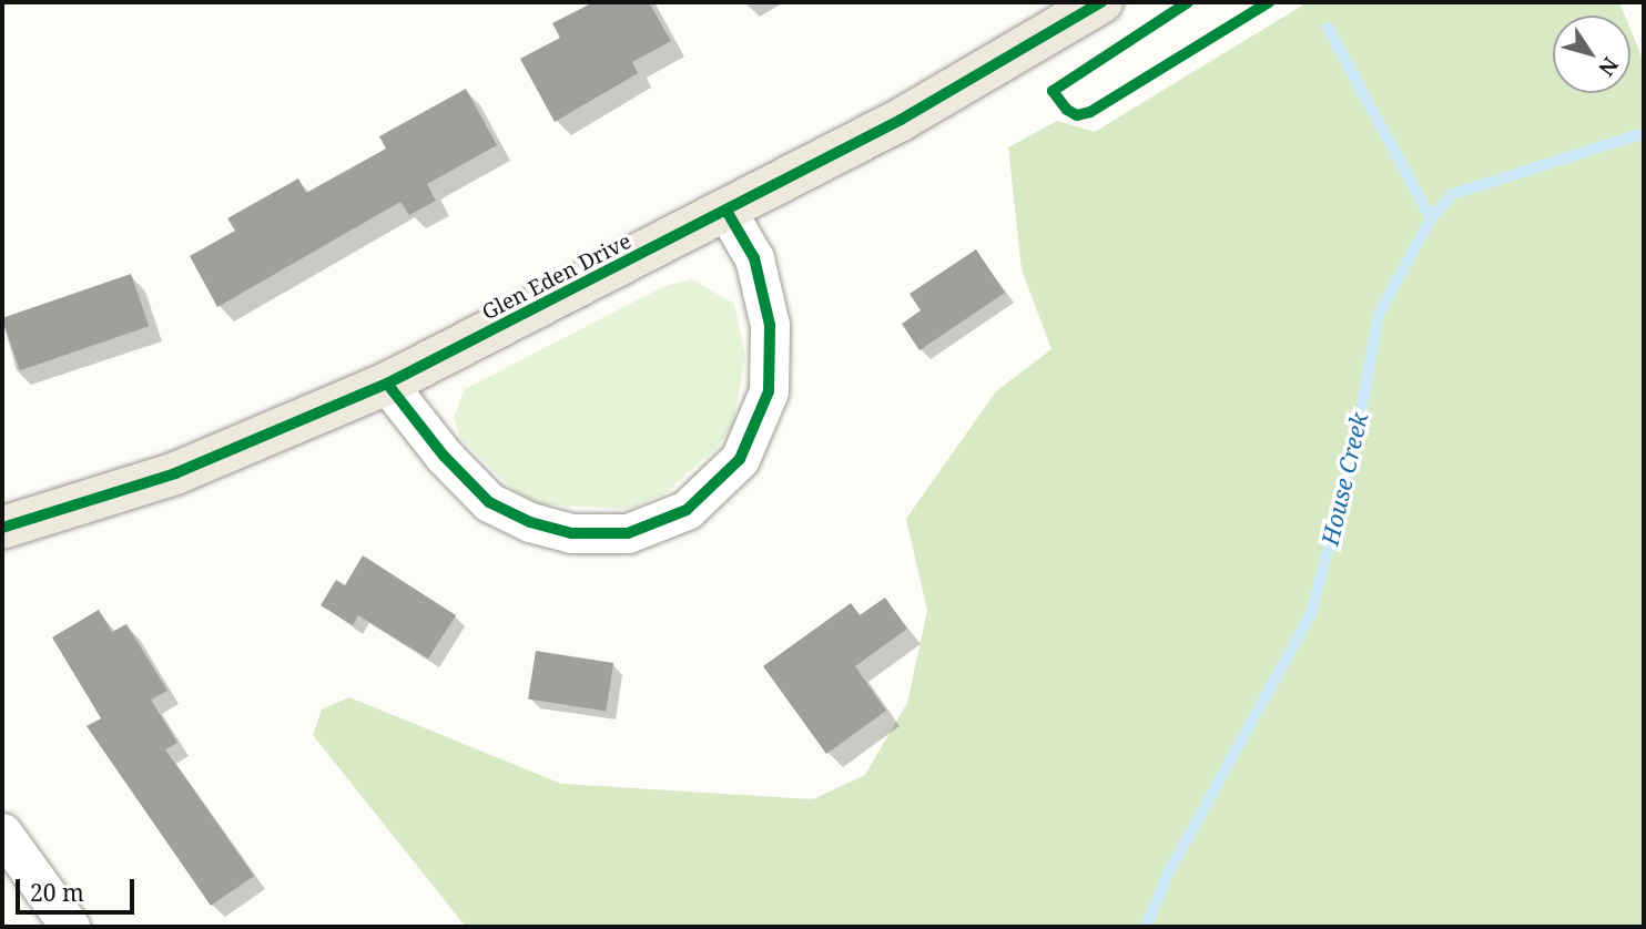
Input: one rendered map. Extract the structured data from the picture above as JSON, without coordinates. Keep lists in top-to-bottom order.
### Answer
{
  "streets": {
    "main road": ["Glen Eden Drive"]
  },
  "water": ["House Creek"],
  "scale_bar": "20 m",
  "north": "bottom right"
}
